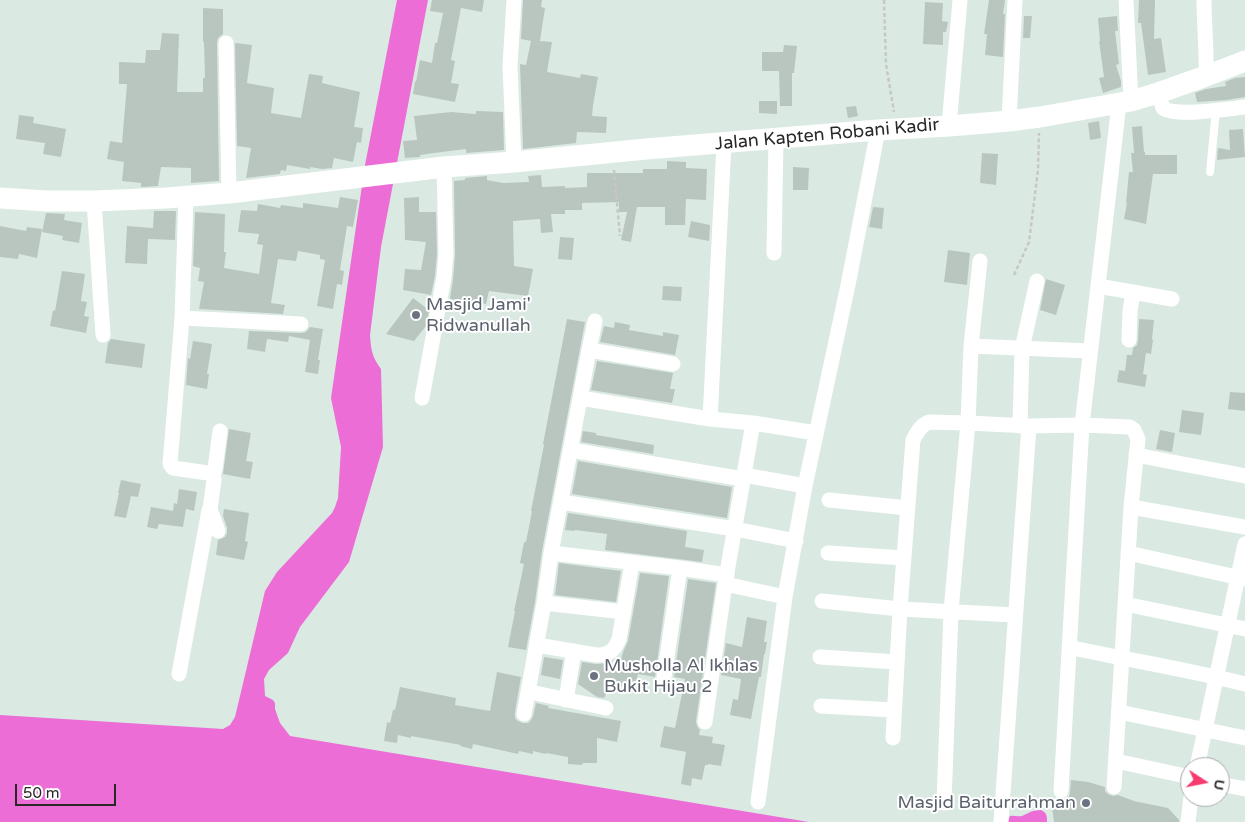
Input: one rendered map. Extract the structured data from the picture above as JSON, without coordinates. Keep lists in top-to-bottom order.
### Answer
{
  "streets": {
    "main road": ["Jalan Kapten Robani Kadir"]
  },
  "places": ["Masjid Jami' Ridwanullah", "Musholla Al Ikhlas Bukit Hijau 2", "Masjid Baiturrahman"],
  "scale_bar": "50 m",
  "north": "right"
}
